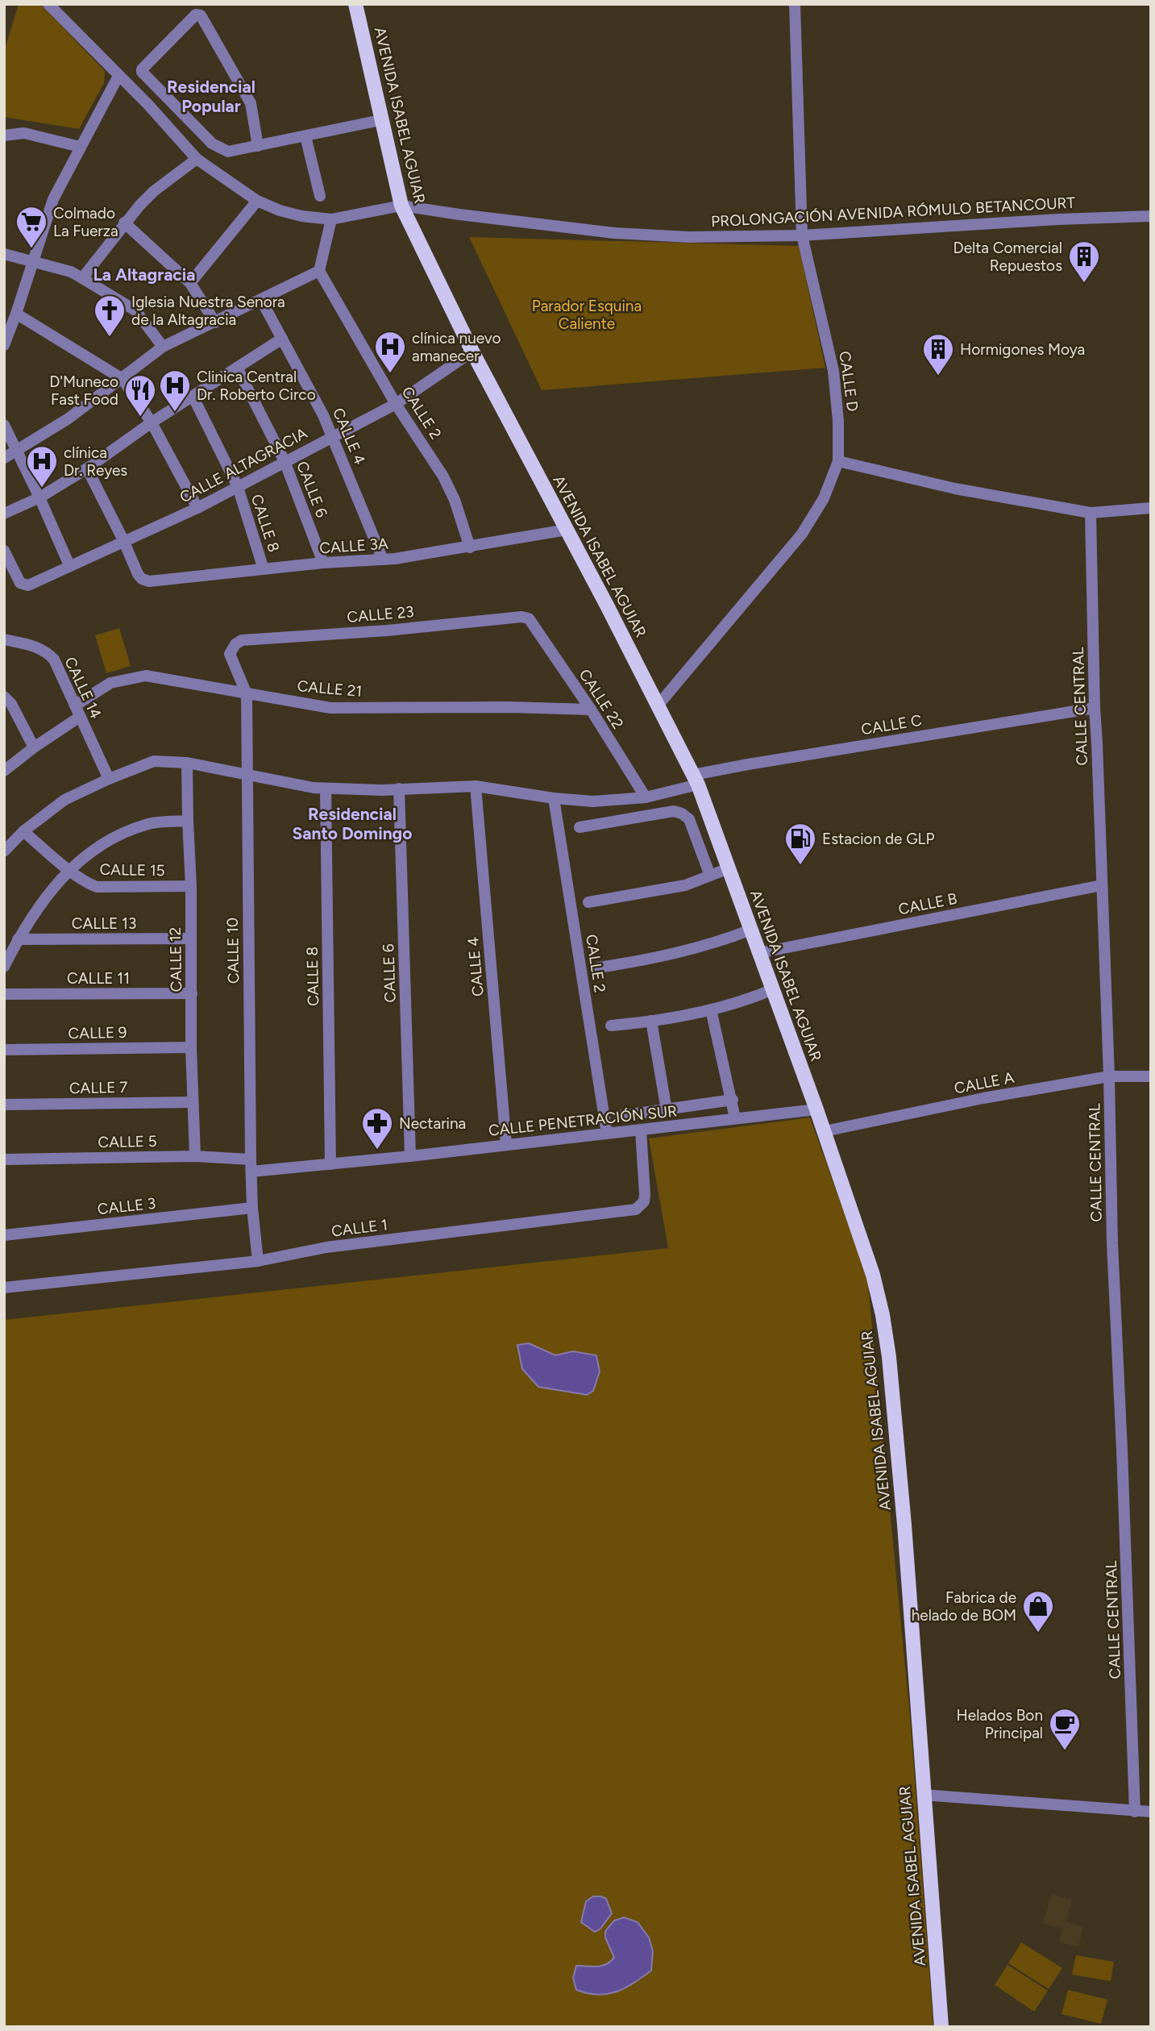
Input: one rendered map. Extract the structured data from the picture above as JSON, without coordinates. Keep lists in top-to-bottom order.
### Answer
{
  "streets": {
    "main road": ["AVENIDA ISABEL AGUIAR"],
    "street": [
      "PROLONGACIÓN AVENIDA RÓMULO BETANCOURT",
      "CALLE D",
      "CALLE 2",
      "CALLE 4",
      "CALLE ALTAGRACIA",
      "CALLE 6",
      "CALLE 8",
      "CALLE 3A",
      "CALLE 23",
      "CALLE 14",
      "CALLE 21",
      "CALLE 22",
      "CALLE CENTRAL",
      "CALLE C",
      "CALLE 15",
      "CALLE B",
      "CALLE 13",
      "CALLE 10",
      "CALLE 12",
      "CALLE 11",
      "CALLE 9",
      "CALLE A",
      "CALLE 7",
      "CALLE PENETRACIÓN SUR",
      "CALLE 5",
      "CALLE 3",
      "CALLE 1"
    ]
  },
  "crossings": [
    ["AVENIDA ISABEL AGUIAR", "PROLONGACIÓN AVENIDA RÓMULO BETANCOURT"],
    ["AVENIDA ISABEL AGUIAR", "CALLE D"],
    ["AVENIDA ISABEL AGUIAR", "CALLE ALTAGRACIA"],
    ["AVENIDA ISABEL AGUIAR", "CALLE 3A"],
    ["AVENIDA ISABEL AGUIAR", "CALLE C"],
    ["AVENIDA ISABEL AGUIAR", "CALLE B"],
    ["AVENIDA ISABEL AGUIAR", "CALLE A"],
    ["AVENIDA ISABEL AGUIAR", "CALLE PENETRACIÓN SUR"],
    ["PROLONGACIÓN AVENIDA RÓMULO BETANCOURT", "CALLE D"],
    ["CALLE 2", "CALLE ALTAGRACIA"],
    ["CALLE 2", "CALLE 3A"],
    ["CALLE 2", "CALLE C"],
    ["CALLE 2", "CALLE PENETRACIÓN SUR"],
    ["CALLE 4", "CALLE ALTAGRACIA"],
    ["CALLE 4", "CALLE 3A"],
    ["CALLE 4", "CALLE C"],
    ["CALLE 4", "CALLE PENETRACIÓN SUR"],
    ["CALLE ALTAGRACIA", "CALLE 6"],
    ["CALLE ALTAGRACIA", "CALLE 8"],
    ["CALLE ALTAGRACIA", "CALLE 3A"],
    ["CALLE 6", "CALLE 3A"],
    ["CALLE 6", "CALLE C"],
    ["CALLE 6", "CALLE PENETRACIÓN SUR"],
    ["CALLE 8", "CALLE 3A"],
    ["CALLE 8", "CALLE C"],
    ["CALLE 8", "CALLE PENETRACIÓN SUR"],
    ["CALLE 23", "CALLE 22"],
    ["CALLE 23", "CALLE 10"],
    ["CALLE 14", "CALLE 21"],
    ["CALLE 14", "CALLE C"],
    ["CALLE 21", "CALLE 22"],
    ["CALLE 21", "CALLE 10"],
    ["CALLE 22", "CALLE C"],
    ["CALLE CENTRAL", "CALLE C"],
    ["CALLE CENTRAL", "CALLE B"],
    ["CALLE CENTRAL", "CALLE A"],
    ["CALLE C", "CALLE 15"],
    ["CALLE C", "CALLE 10"],
    ["CALLE C", "CALLE 12"],
    ["CALLE 15", "CALLE 12"],
    ["CALLE 13", "CALLE 12"],
    ["CALLE 10", "CALLE PENETRACIÓN SUR"],
    ["CALLE 10", "CALLE 5"],
    ["CALLE 10", "CALLE 3"],
    ["CALLE 10", "CALLE 1"],
    ["CALLE 12", "CALLE 11"],
    ["CALLE 12", "CALLE 9"],
    ["CALLE 12", "CALLE 7"],
    ["CALLE 12", "CALLE 5"],
    ["CALLE PENETRACIÓN SUR", "CALLE 1"]
  ],
  "districts": ["Residencial Popular", "La Altagracia", "Residencial Santo Domingo"],
  "parks": ["Parador Esquina Caliente"],
  "places": {
    "supermarket": ["Colmado La Fuerza"],
    "building": ["Delta Comercial Repuestos", "Hormigones Moya"],
    "church": ["Iglesia Nuestra Senora de la Altagracia"],
    "hospital": ["clínica nuevo amanecer", "Clinica Central Dr. Roberto Circo", "clínica Dr. Reyes"],
    "restaurant": ["D'Muneco Fast Food"],
    "fuel station": ["Estacion de GLP"],
    "pharmacy": ["Nectarina"],
    "shop": ["Fabrica de helado de BOM"],
    "cafe": ["Helados Bon Principal"]
  }
}
